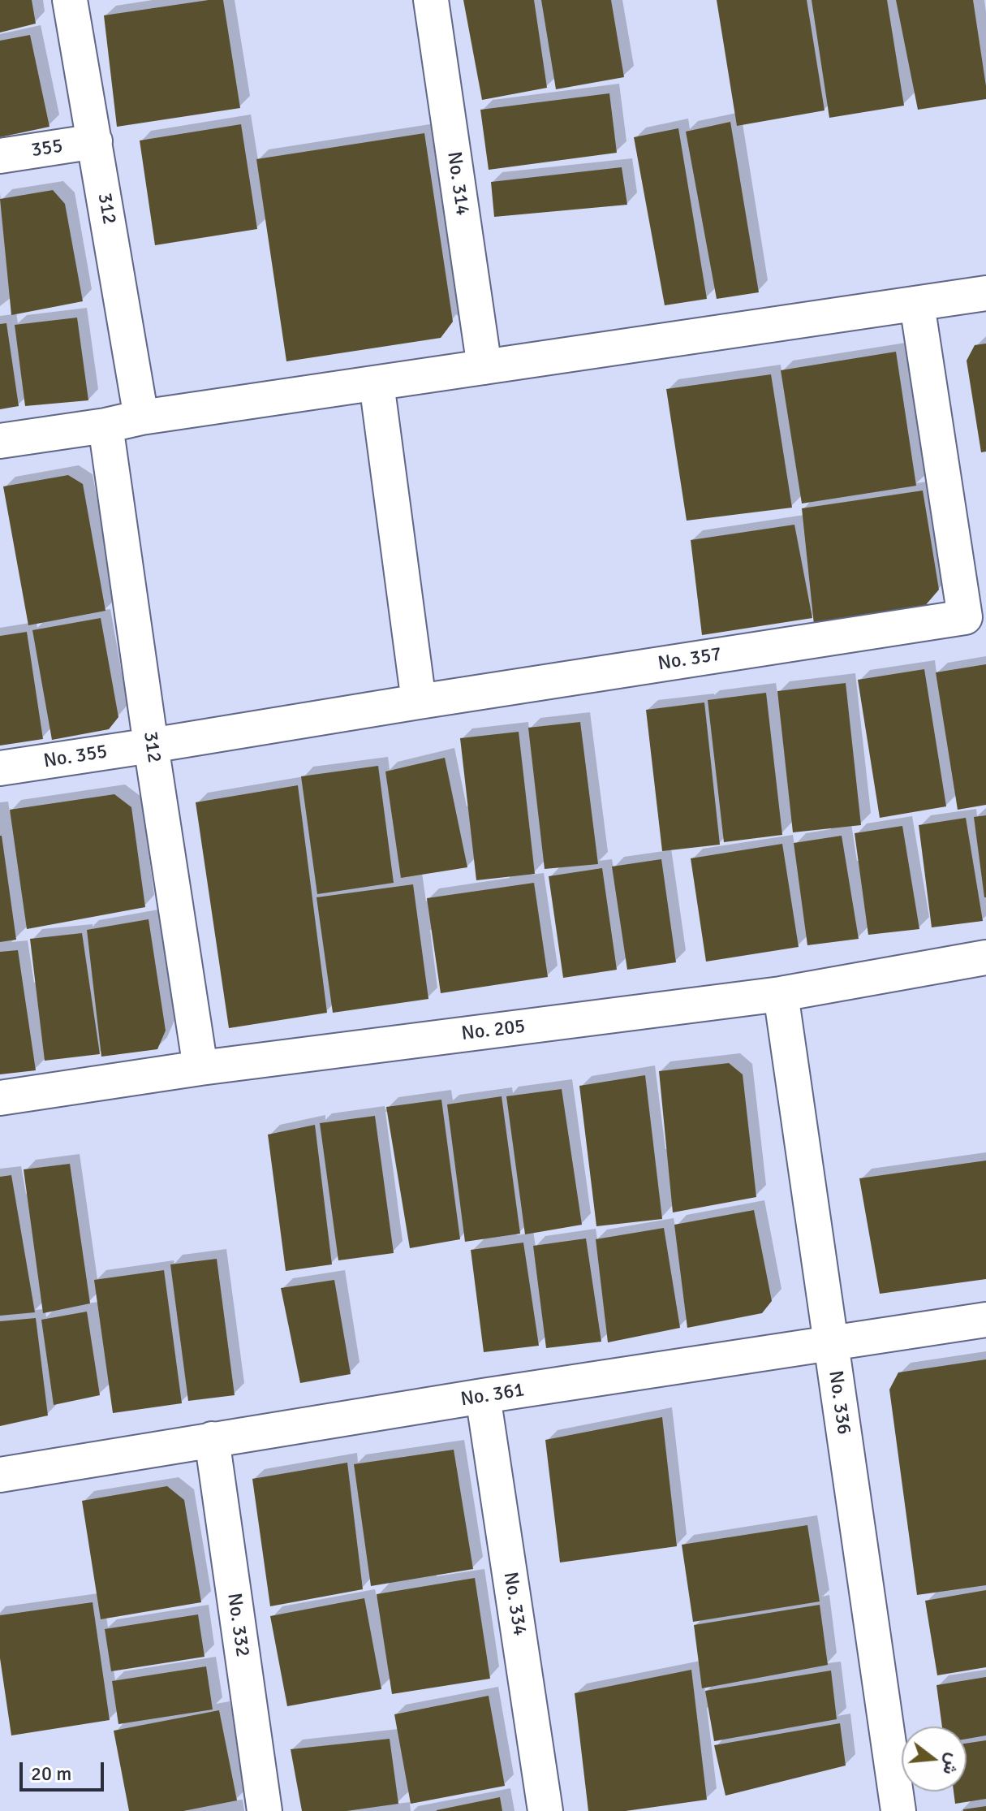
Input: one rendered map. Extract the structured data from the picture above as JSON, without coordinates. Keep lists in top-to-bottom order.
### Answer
{
  "streets": {
    "street": [
      "355",
      "No. 314",
      "312",
      "No. 357",
      "No. 355",
      "No. 205",
      "No. 361",
      "No. 336",
      "No. 334",
      "No. 332"
    ]
  },
  "crossings": [
    ["355", "312"],
    ["312", "No. 355"],
    ["312", "No. 205"],
    ["No. 357", "No. 355"],
    ["No. 205", "No. 336"],
    ["No. 361", "No. 336"],
    ["No. 361", "No. 334"],
    ["No. 361", "No. 332"]
  ],
  "scale_bar": "20 m",
  "north": "right"
}
